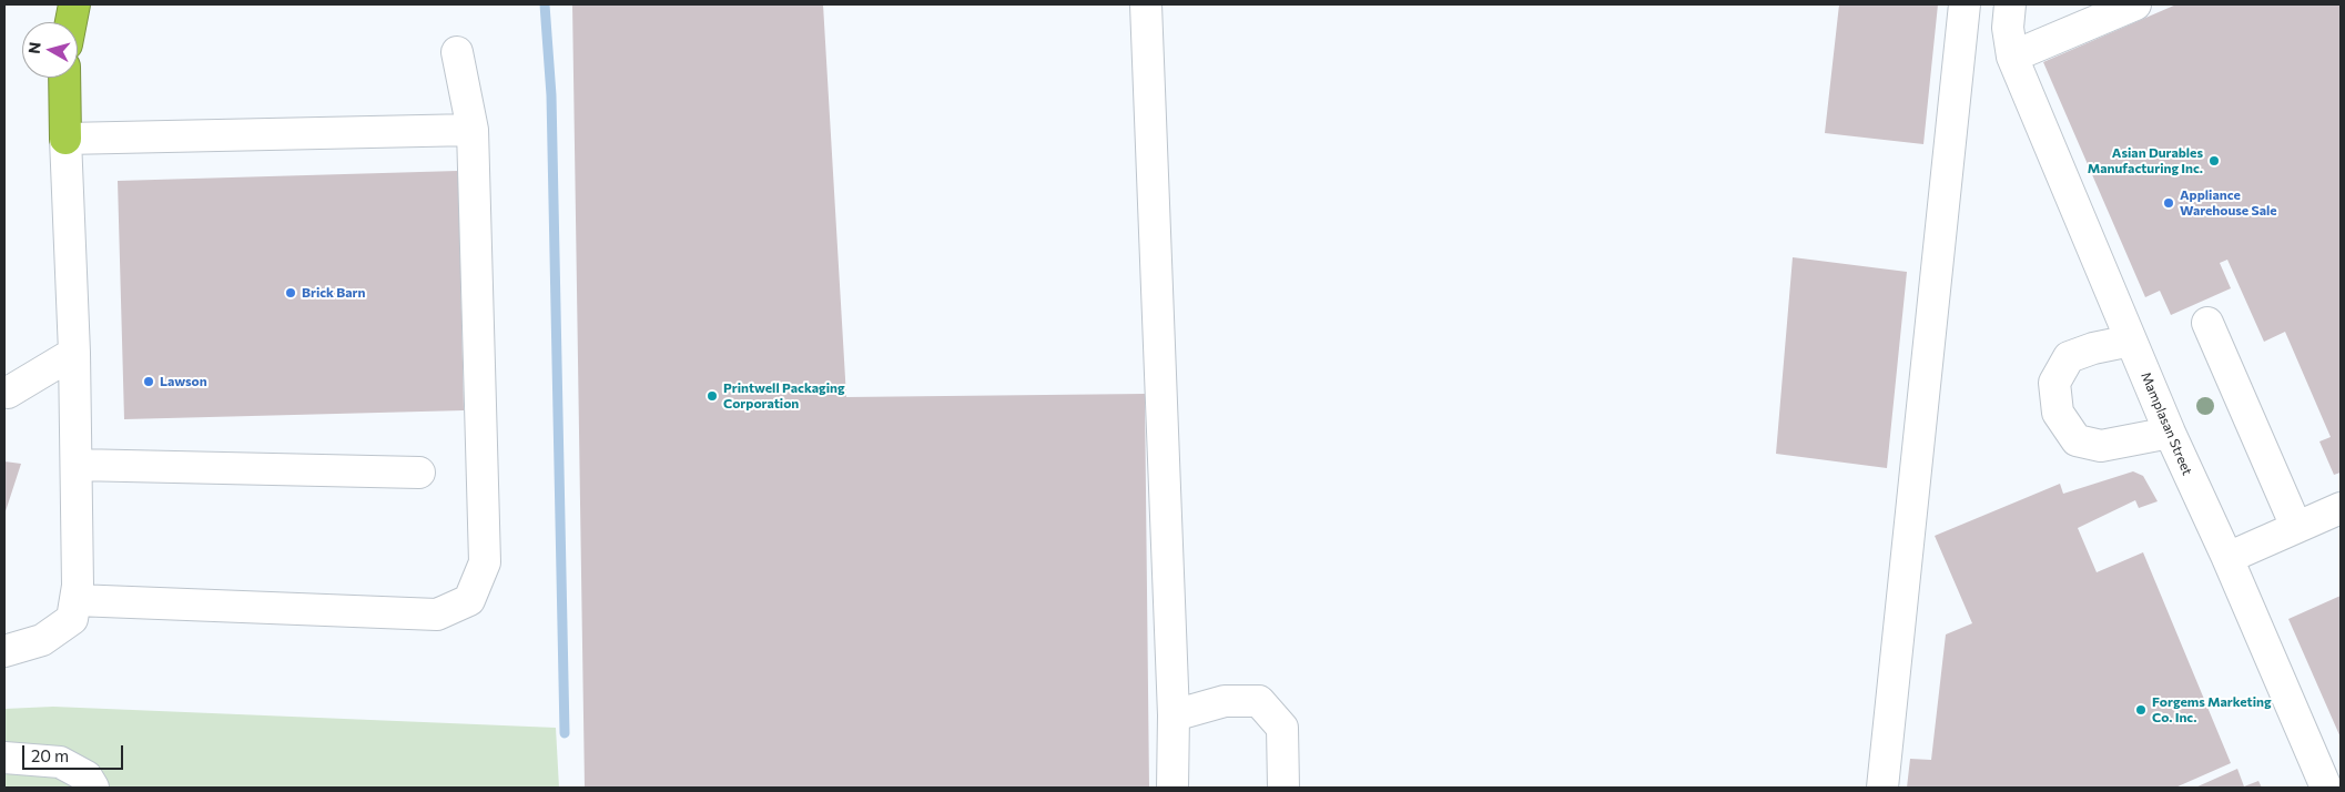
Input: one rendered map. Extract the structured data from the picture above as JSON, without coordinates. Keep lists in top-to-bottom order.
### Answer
{
  "streets": {
    "street": ["Mamplasan Street"]
  },
  "places": [
    "Asian Durables Manufacturing Inc.",
    "Appliance Warehouse Sale",
    "Brick Barn",
    "Lawson",
    "Printwell Packaging Corporation",
    "Forgems Marketing Co. Inc."
  ],
  "scale_bar": "20 m",
  "north": "left"
}
